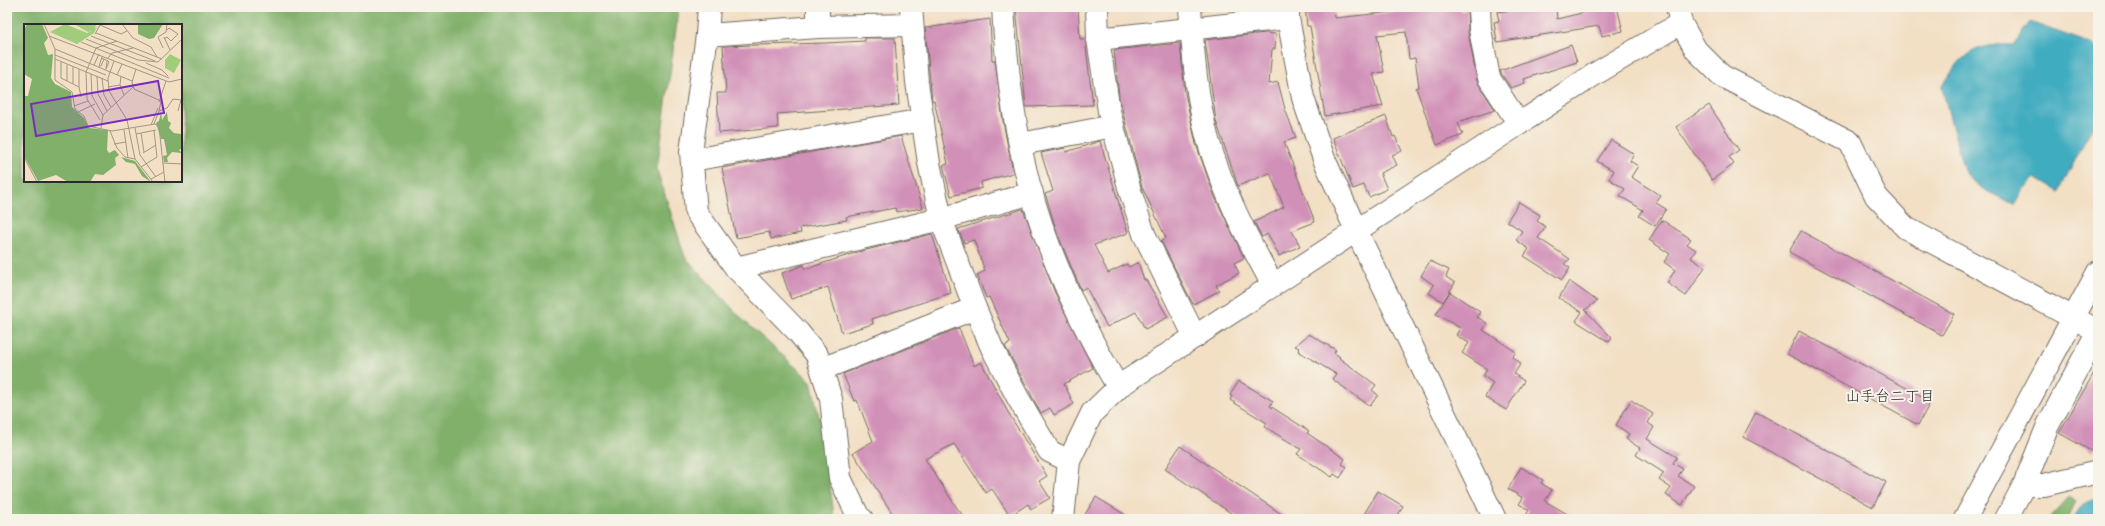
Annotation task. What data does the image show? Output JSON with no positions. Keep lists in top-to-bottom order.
{
  "districts": ["山手台二丁目"]
}
